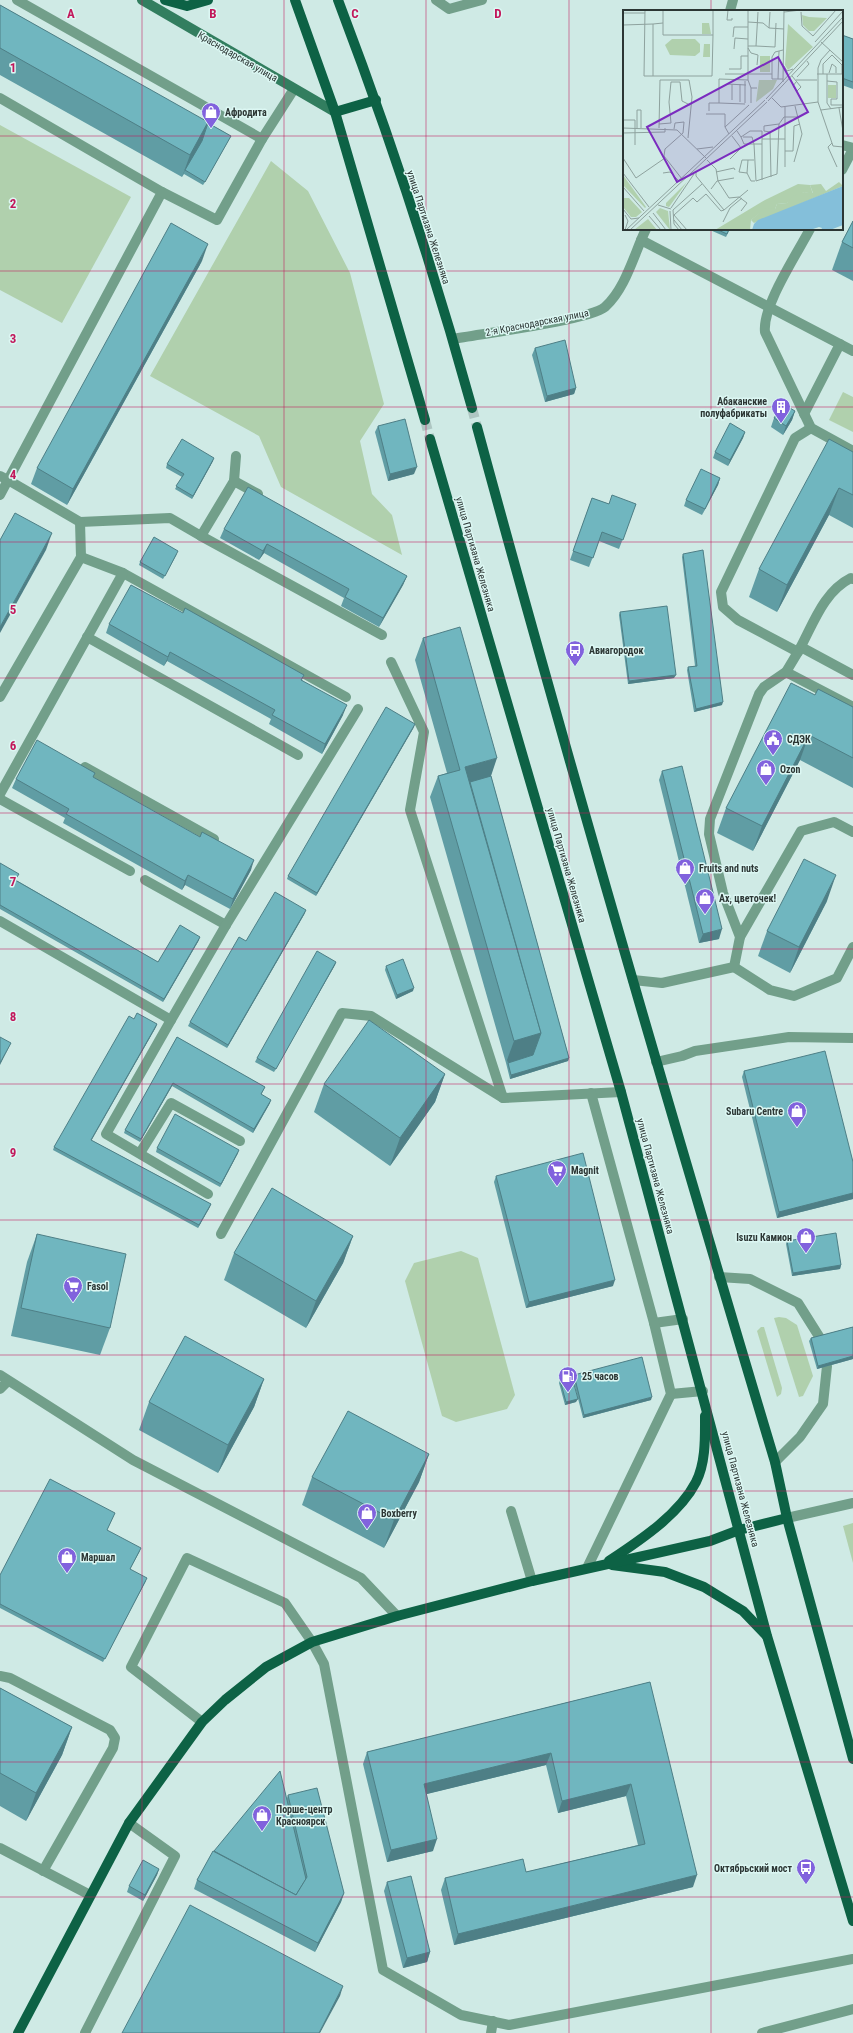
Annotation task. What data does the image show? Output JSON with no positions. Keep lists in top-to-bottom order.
{
  "streets": {
    "main road": ["Краснодарская улица", "улица Партизана Железняка"],
    "street": ["2-я Краснодарская улица"]
  },
  "crossings": [
    ["улица Партизана Железняка", "2-я Краснодарская улица"]
  ],
  "places": {
    "shop": [
      "Афродита",
      "Ozon",
      "Fruits and nuts",
      "Ах, цветочек!",
      "Subaru Centre",
      "Isuzu Камион",
      "Boxberry",
      "Маршал",
      "Порше-центр Красноярск"
    ],
    "building": ["Абаканские полуфабрикаты"],
    "bus stop": ["Авиагородок", "Октябрьский мост"],
    "public building": ["СДЭК"],
    "supermarket": ["Magnit", "Fasol"],
    "fuel station": ["25 часов"]
  },
  "grid": {
    "columns": [
      "A",
      "B",
      "C",
      "D"
    ],
    "rows": [
      "1",
      "2",
      "3",
      "4",
      "5",
      "6",
      "7",
      "8",
      "9"
    ]
  }
}
